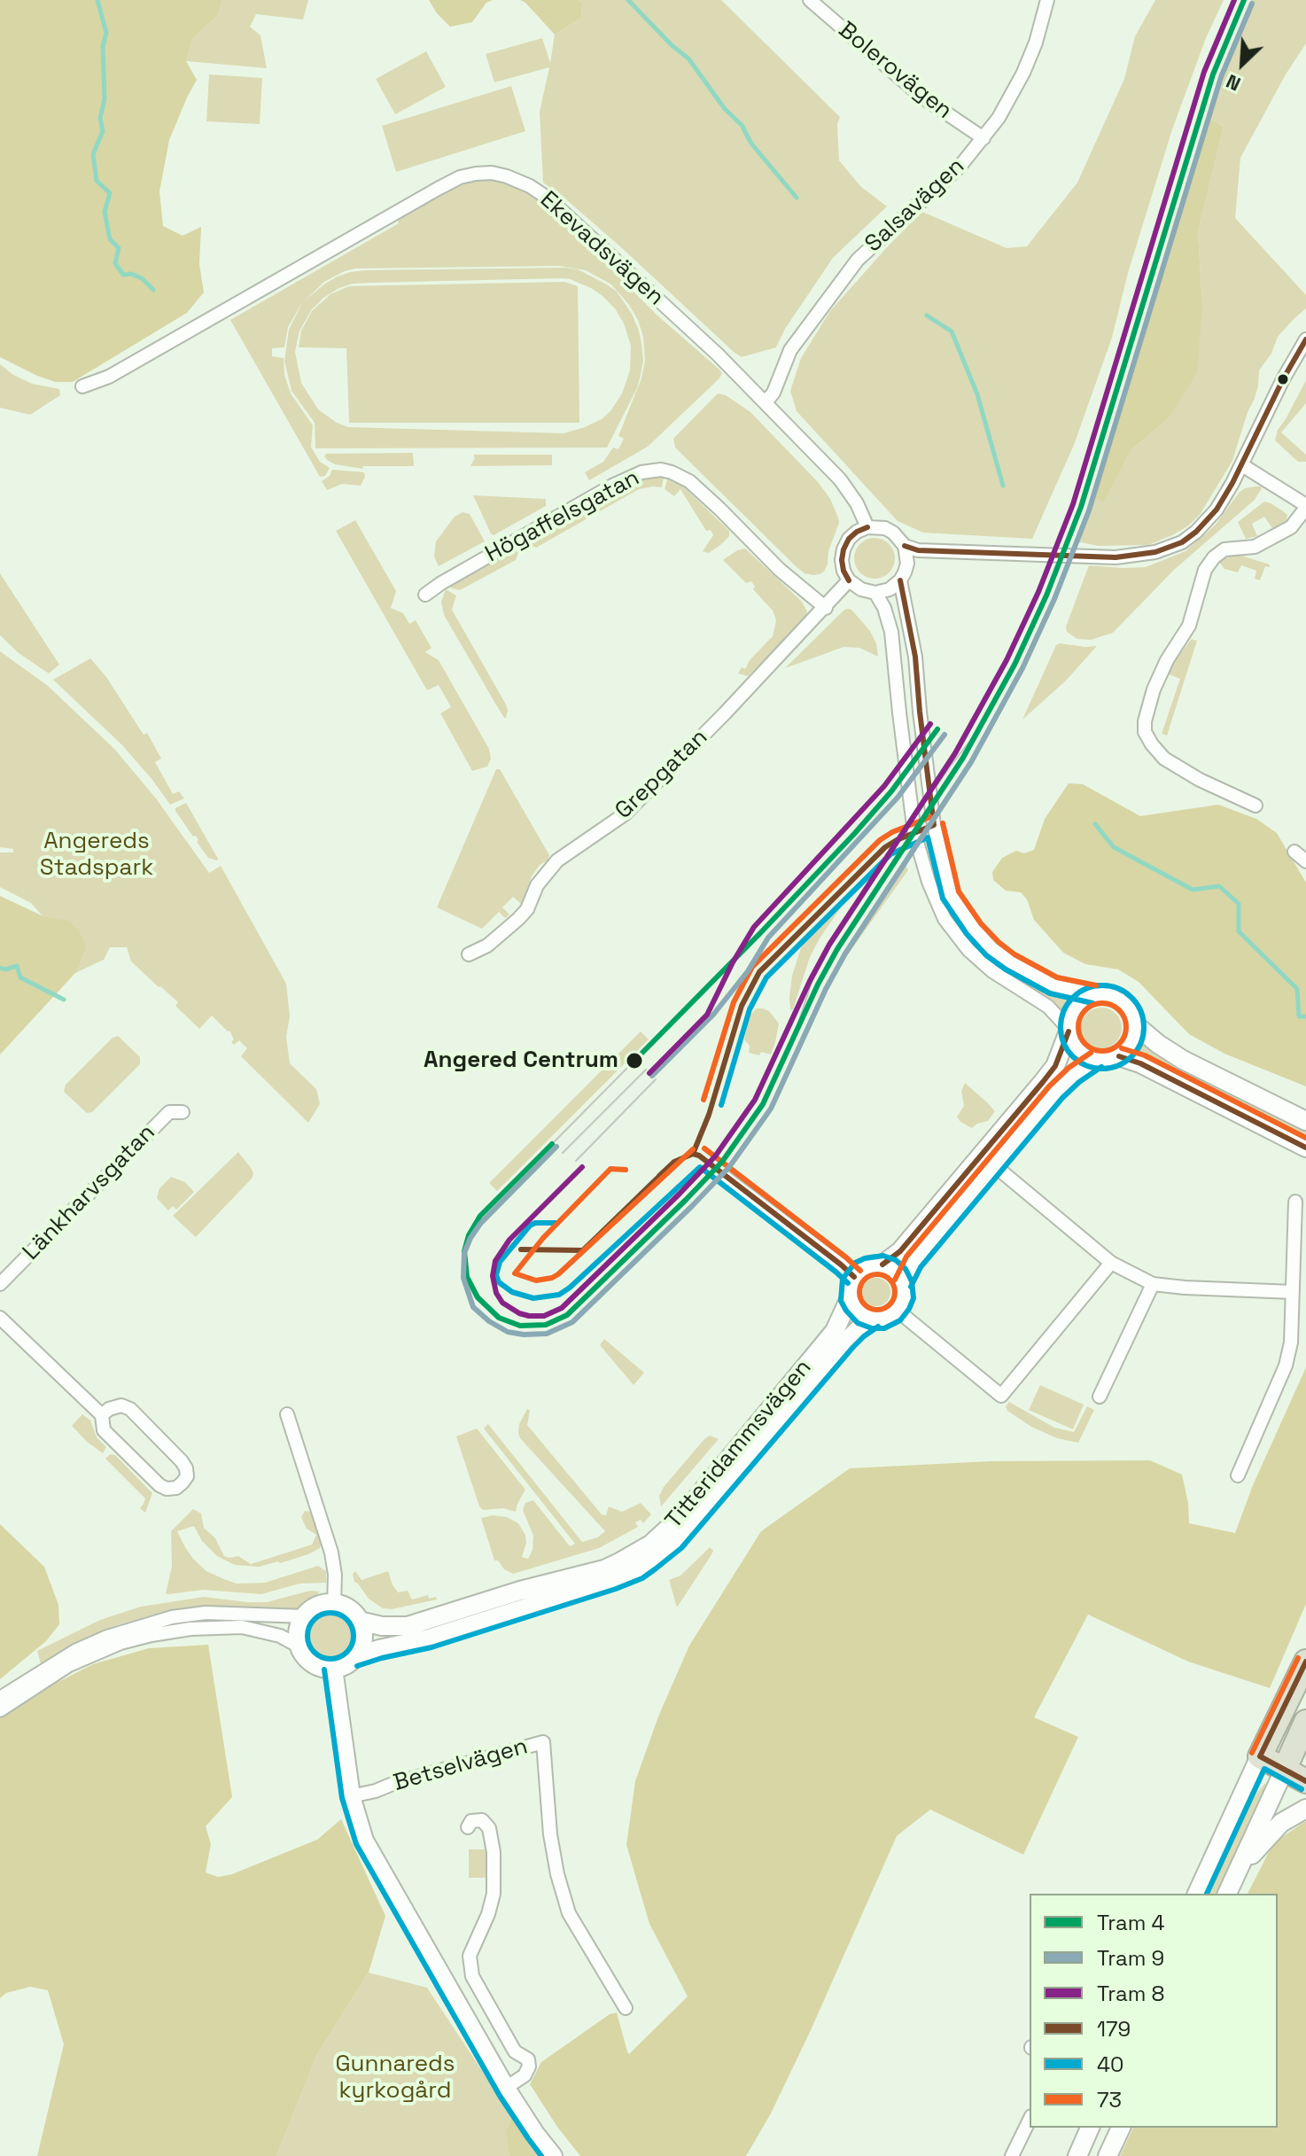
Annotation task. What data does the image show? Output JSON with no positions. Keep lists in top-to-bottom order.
{
  "streets": {
    "street": [
      "Bolerovägen",
      "Salsavägen",
      "Ekevadsvägen",
      "Högaffelsgatan",
      "Grepgatan",
      "Länkharvsgatan",
      "Titteridammsvägen",
      "Betselvägen"
    ]
  },
  "crossings": [
    ["Bolerovägen", "Salsavägen"],
    ["Salsavägen", "Ekevadsvägen"],
    ["Ekevadsvägen", "Grepgatan"],
    ["Högaffelsgatan", "Grepgatan"]
  ],
  "parks": ["Angereds Stadspark", "Gunnareds kyrkogård"],
  "places": ["Angered Centrum"],
  "lines": [
    "tram line 4",
    "tram line 8",
    "tram line 9",
    "transit line 179",
    "transit line 73",
    "transit line 40"
  ],
  "legend": [
    "Tram 4",
    "Tram 9",
    "Tram 8",
    "179",
    "40",
    "73"
  ],
  "north": "bottom left"
}
